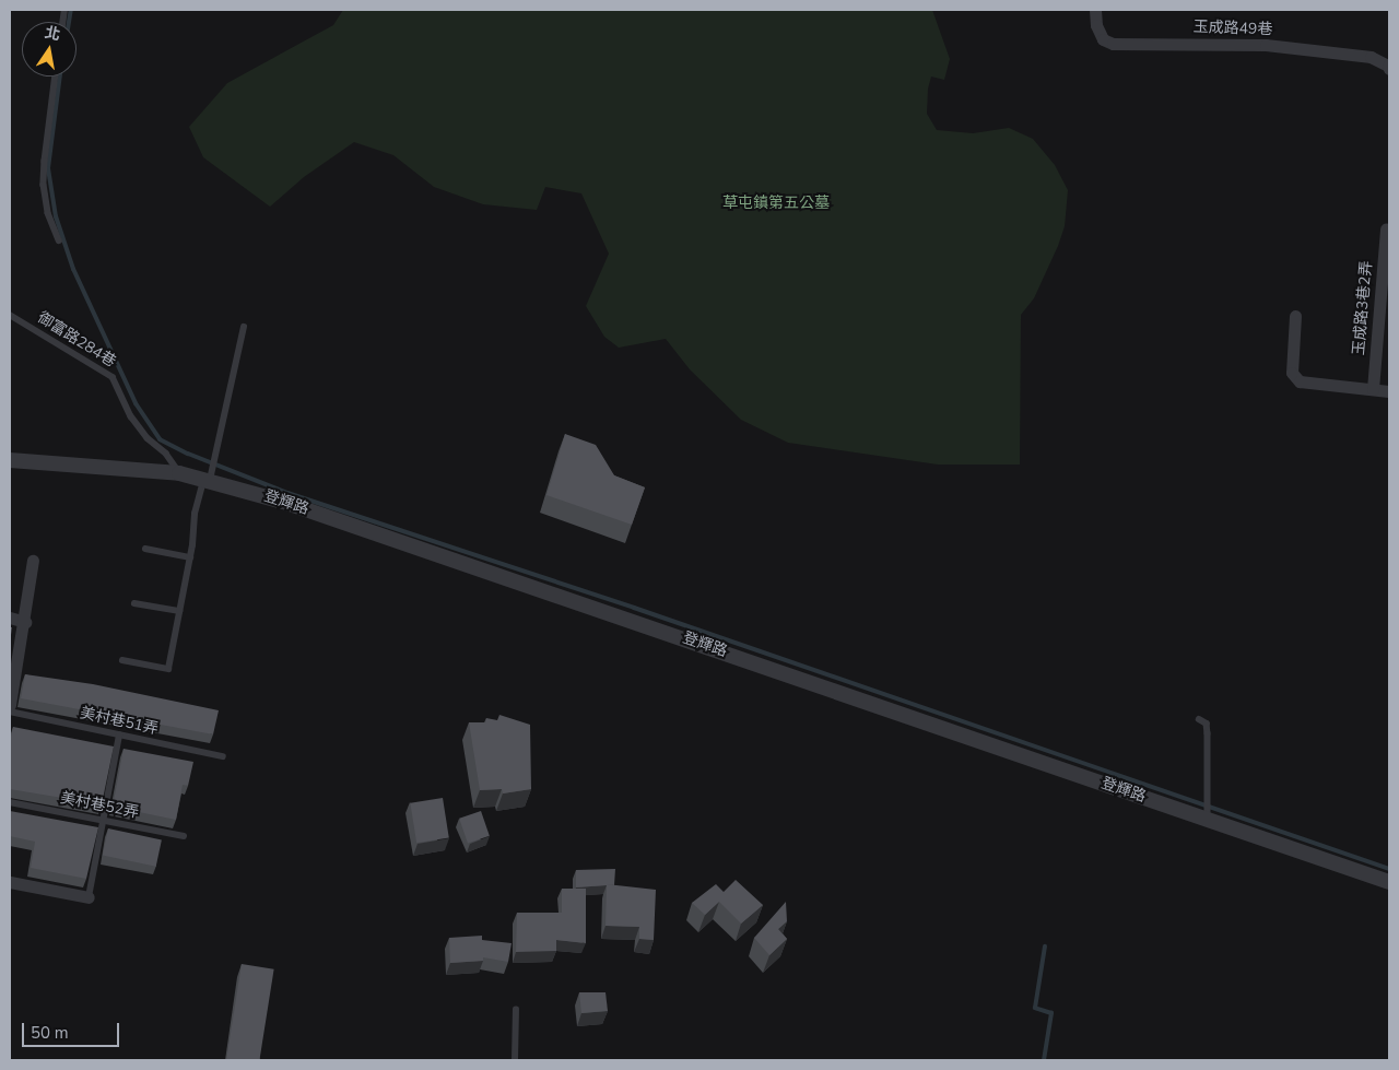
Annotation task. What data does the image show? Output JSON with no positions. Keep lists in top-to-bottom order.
{
  "streets": {
    "street": ["玉成路49巷", "玉成路3巷2弄", "登輝路"],
    "lane": ["御富路284巷", "美村巷51弄", "美村巷52弄"]
  },
  "crossings": [
    ["御富路284巷", "登輝路"]
  ],
  "parks": ["草屯鎮第五公墓"],
  "scale_bar": "50 m",
  "north": "top"
}
